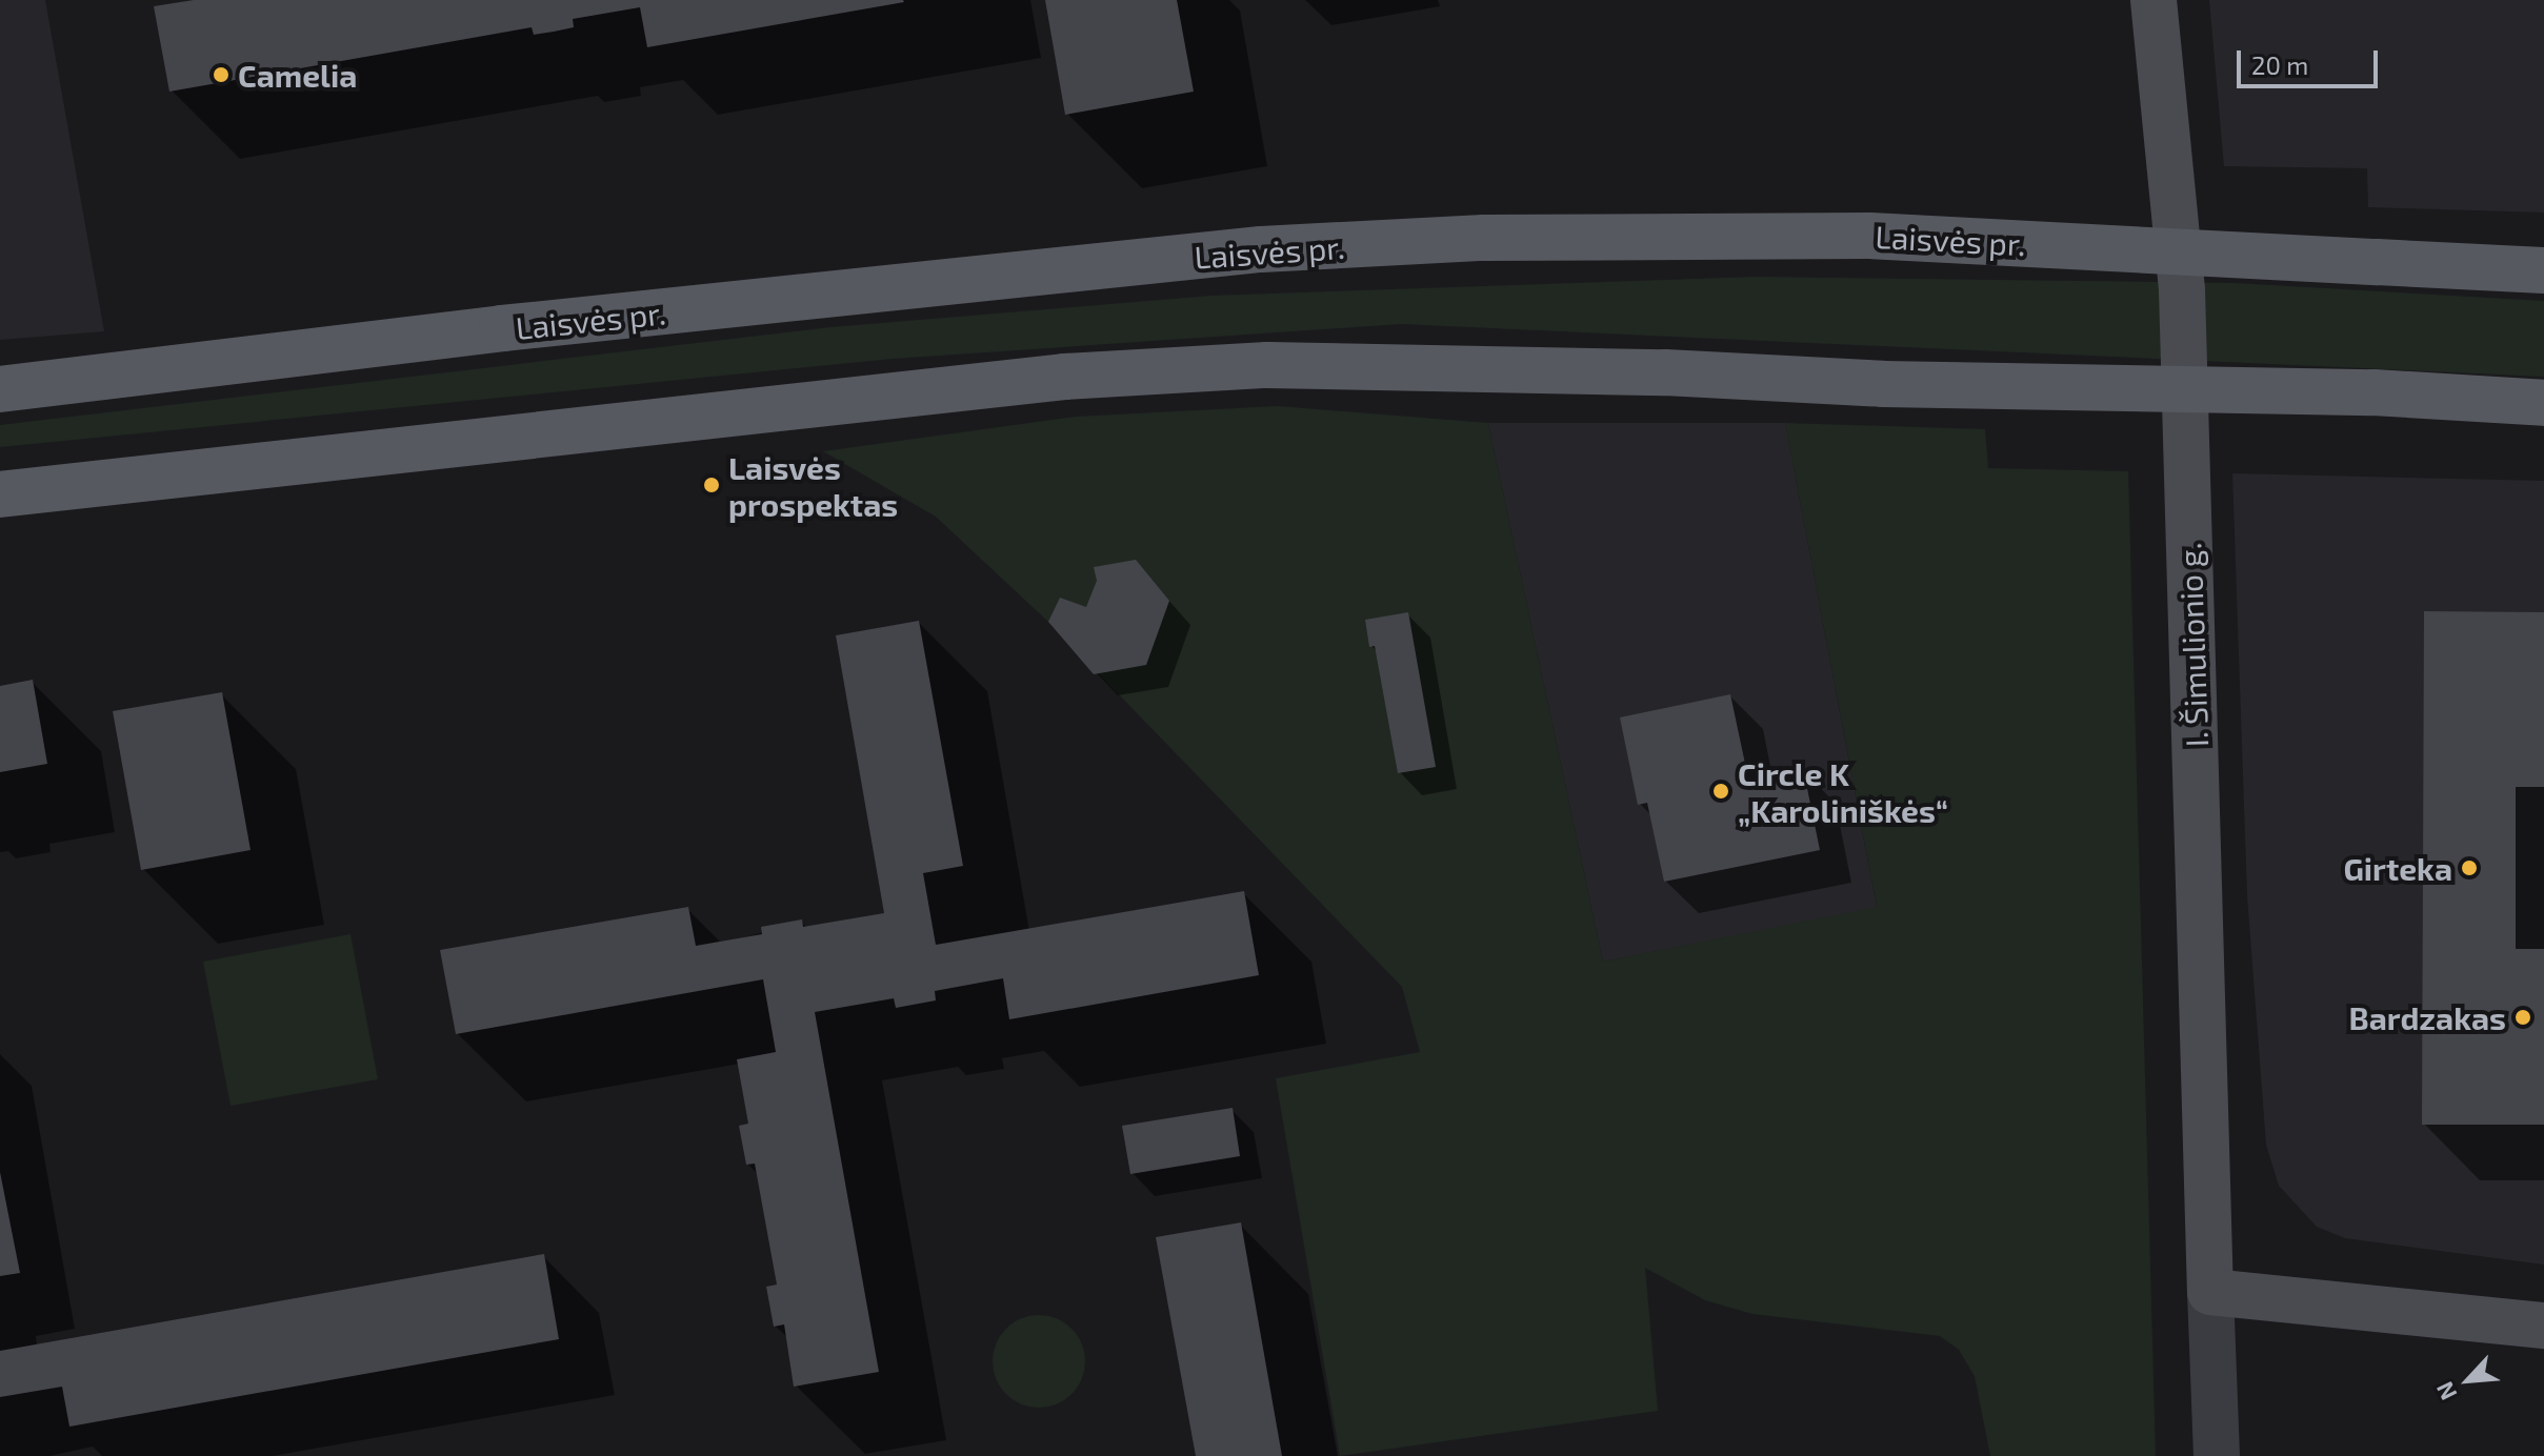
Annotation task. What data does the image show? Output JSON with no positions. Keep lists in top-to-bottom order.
{
  "streets": {
    "main road": ["Laisvės pr."],
    "street": ["I. Šimulionio g."]
  },
  "places": [
    "Camelia",
    "Laisvės prospektas",
    "Circle K „Karoliniškės“",
    "Girteka",
    "Bardzakas"
  ],
  "scale_bar": "20 m",
  "north": "bottom left"
}
